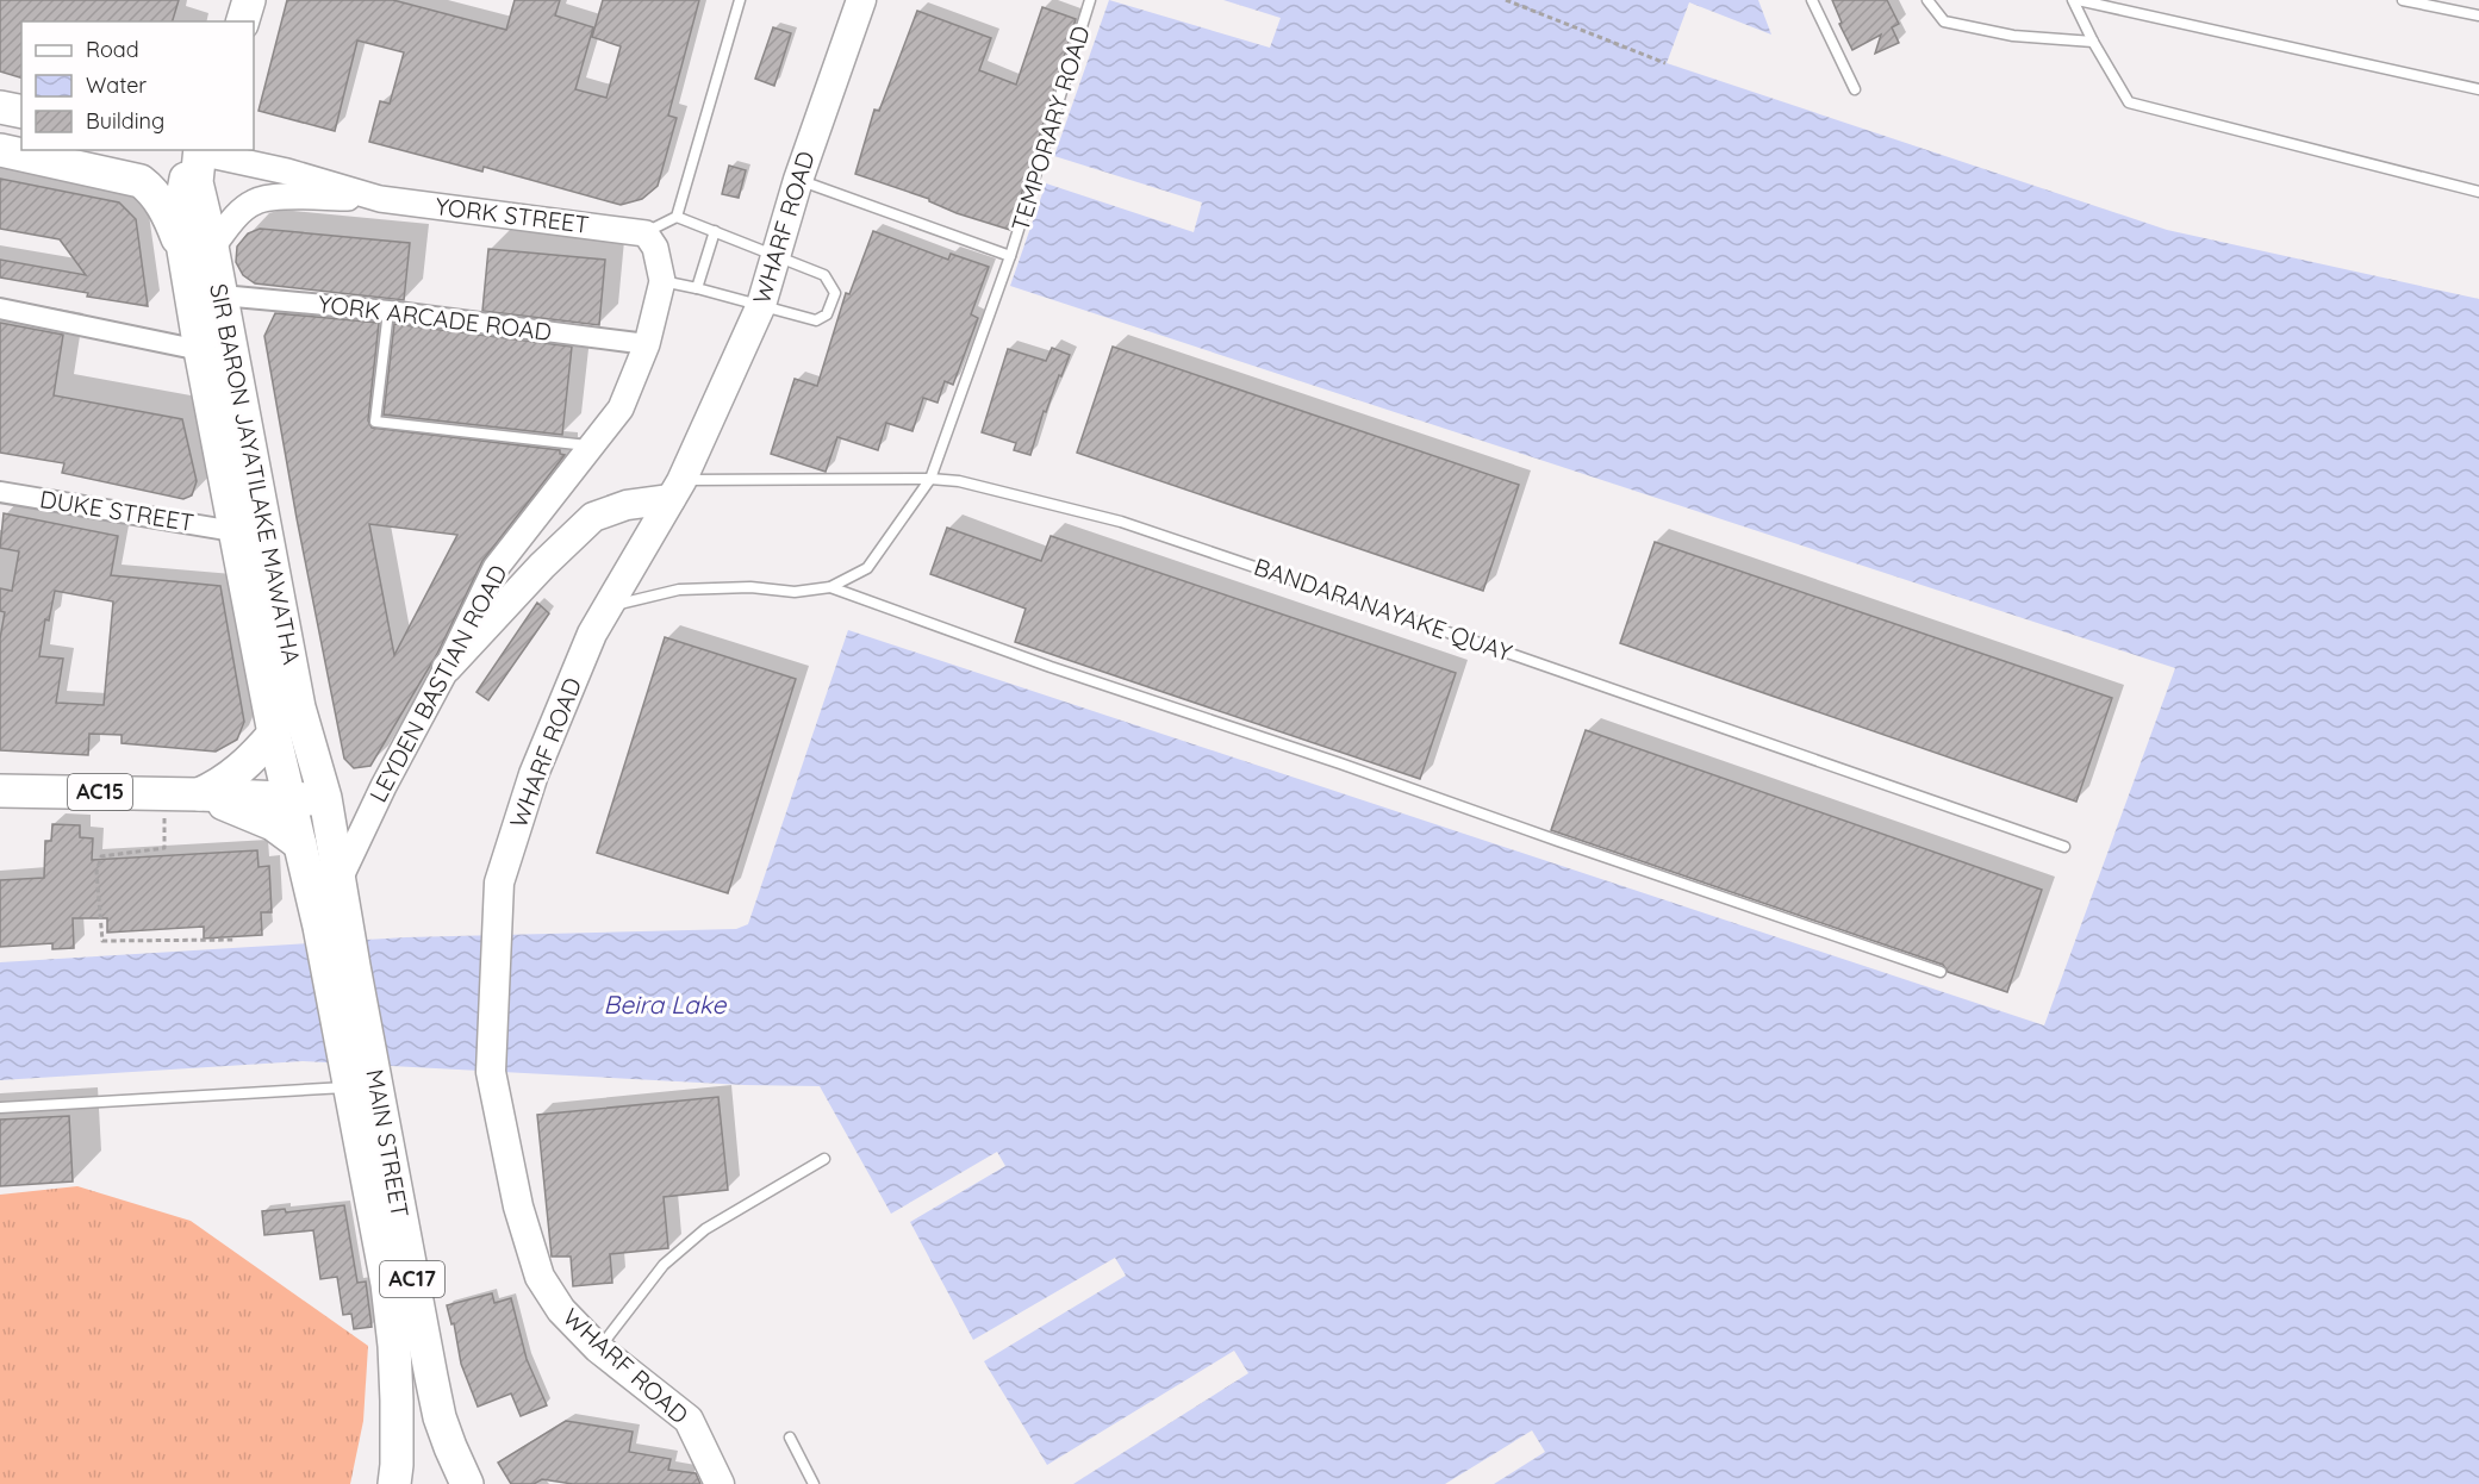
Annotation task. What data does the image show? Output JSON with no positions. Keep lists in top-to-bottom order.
{
  "streets": {
    "main road": [
      "WHARF ROAD",
      "SIR BARON JAYATILAKE MAWATHA",
      "AC15",
      "MAIN STREET",
      "AC17"
    ],
    "street": [
      "YORK STREET",
      "YORK ARCADE ROAD",
      "DUKE STREET",
      "LEYDEN BASTIAN ROAD"
    ],
    "lane": ["TEMPORARY ROAD", "BANDARANAYAKE QUAY"]
  },
  "crossings": [
    ["TEMPORARY ROAD", "BANDARANAYAKE QUAY"],
    ["YORK STREET", "SIR BARON JAYATILAKE MAWATHA"],
    ["YORK STREET", "LEYDEN BASTIAN ROAD"],
    ["WHARF ROAD", "BANDARANAYAKE QUAY"],
    ["YORK ARCADE ROAD", "SIR BARON JAYATILAKE MAWATHA"],
    ["YORK ARCADE ROAD", "LEYDEN BASTIAN ROAD"],
    ["SIR BARON JAYATILAKE MAWATHA", "DUKE STREET"],
    ["SIR BARON JAYATILAKE MAWATHA", "AC15"],
    ["SIR BARON JAYATILAKE MAWATHA", "MAIN STREET"],
    ["LEYDEN BASTIAN ROAD", "MAIN STREET"],
    ["AC15", "MAIN STREET"]
  ],
  "water": ["Beira Lake"],
  "legend": ["Road", "Water", "Building"]
}
